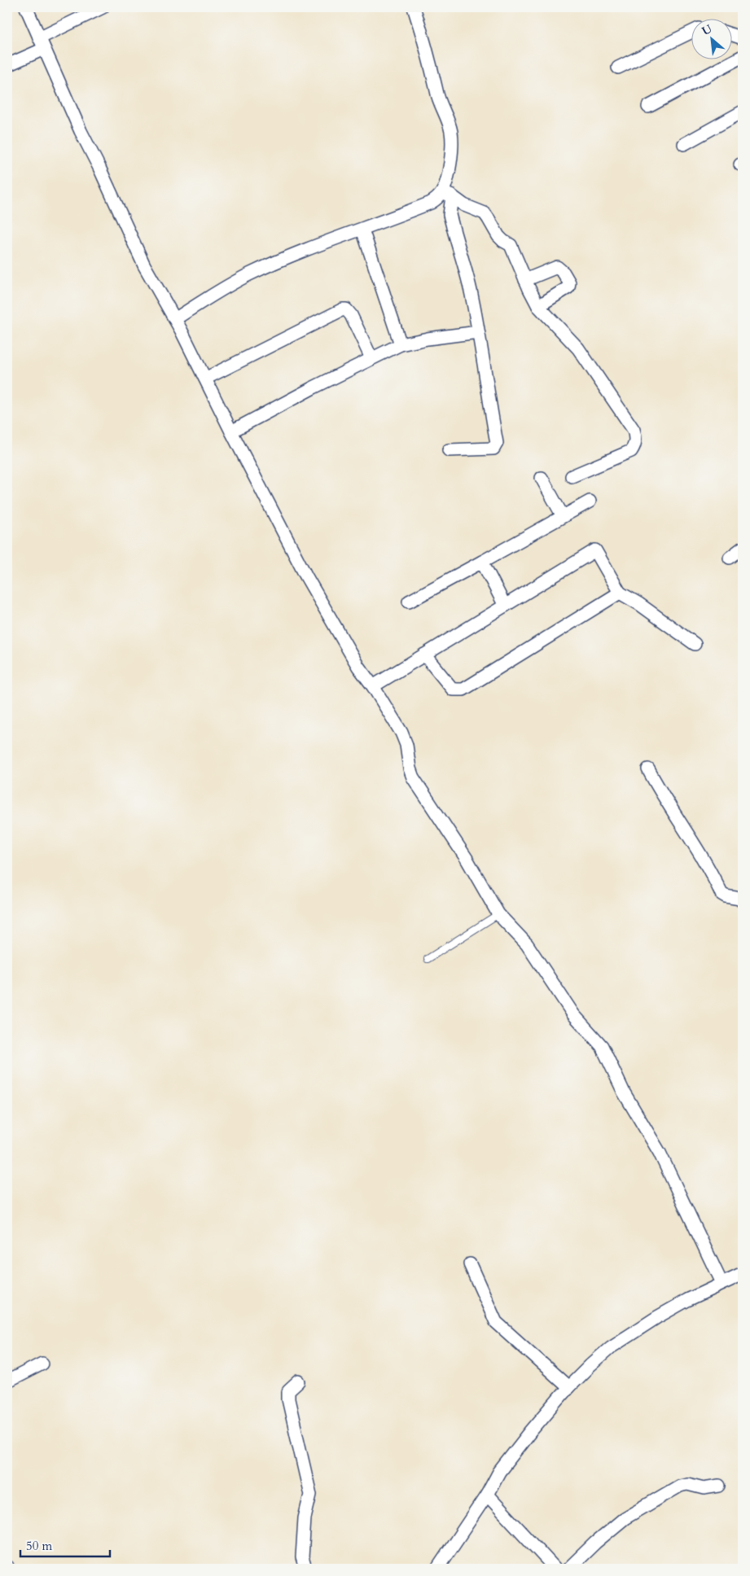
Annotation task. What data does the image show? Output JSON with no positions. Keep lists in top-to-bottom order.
{
  "scale_bar": "50 m",
  "north": "top left"
}
